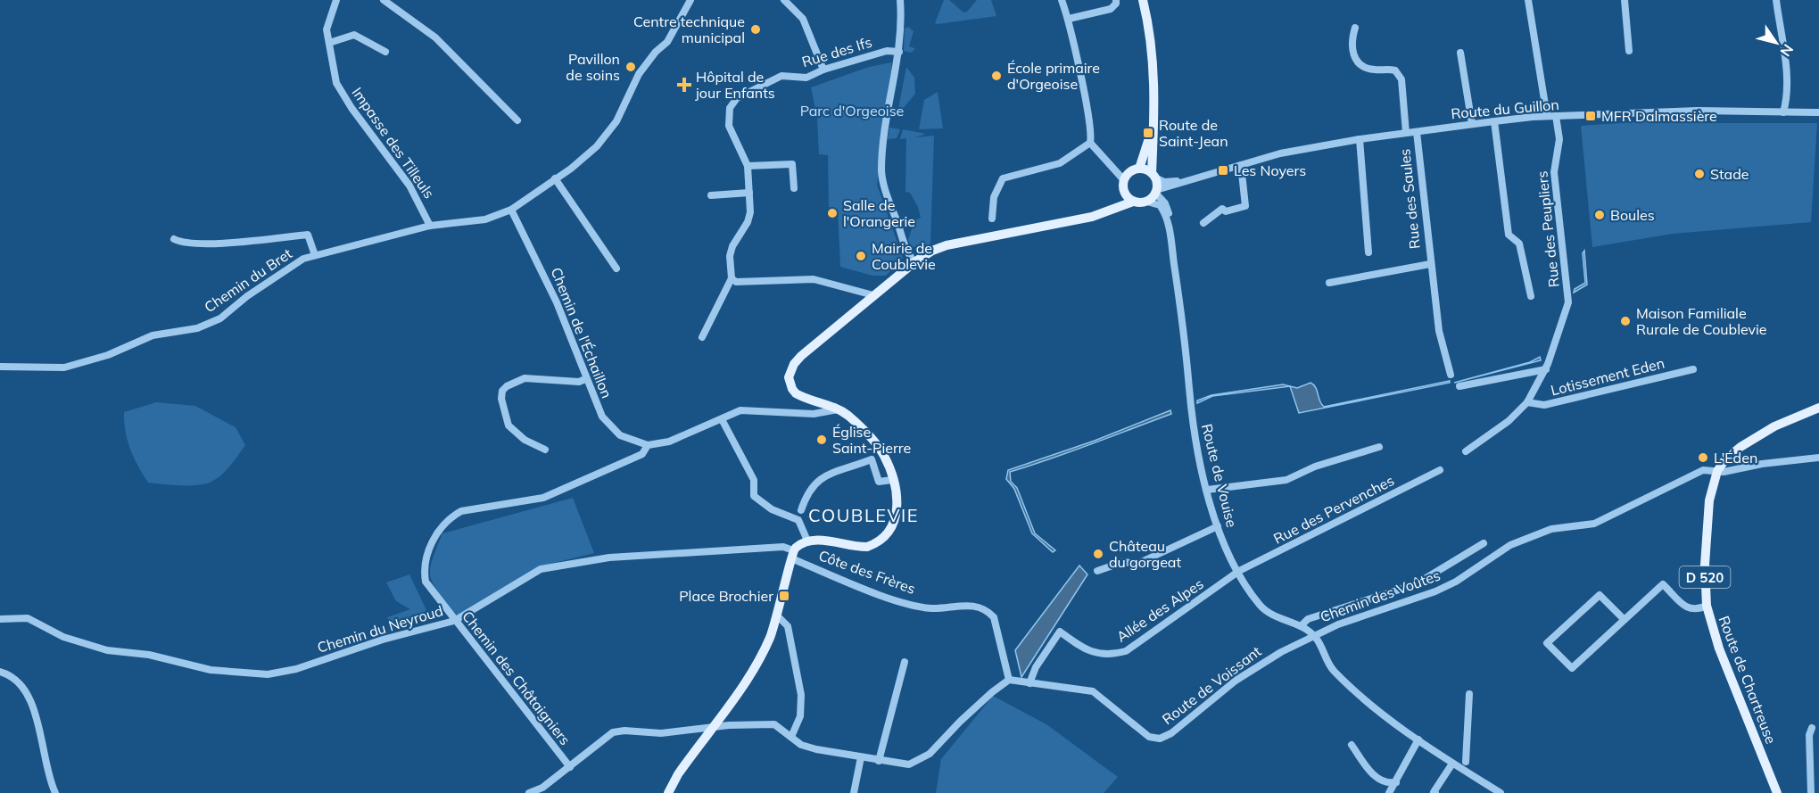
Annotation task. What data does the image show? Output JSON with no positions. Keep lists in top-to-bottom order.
{
  "streets": {
    "main road": ["D 520", "Route de Chartreuse"],
    "street": [
      "Rue des Ifs",
      "Route du Guillon",
      "Impasse des Tilleuls",
      "Rue des Saules",
      "Rue des Peupliers",
      "Chemin du Bret",
      "Chemin de l'Échaillon",
      "Lotissement Eden",
      "Route de Vouise",
      "Rue des Pervenches",
      "Côte des Frères",
      "Chemin des Voûtes",
      "Allée des Alpes",
      "Chemin du Neyroud",
      "Chemin des Châtaigniers",
      "Route de Voissant"
    ]
  },
  "crossings": [
    ["Route du Guillon", "Rue des Saules"],
    ["Route du Guillon", "Rue des Peupliers"],
    ["Route du Guillon", "Route de Vouise"],
    ["Impasse des Tilleuls", "Chemin du Bret"],
    ["Rue des Peupliers", "Lotissement Eden"],
    ["Chemin du Bret", "Chemin de l'Échaillon"],
    ["Chemin de l'Échaillon", "Chemin des Châtaigniers"],
    ["Route de Vouise", "Rue des Pervenches"],
    ["Route de Vouise", "Chemin des Voûtes"],
    ["Route de Vouise", "Allée des Alpes"],
    ["Route de Vouise", "Route de Voissant"],
    ["Rue des Pervenches", "Allée des Alpes"],
    ["Côte des Frères", "Chemin du Neyroud"],
    ["Côte des Frères", "Route de Voissant"],
    ["Chemin des Voûtes", "Route de Chartreuse"],
    ["Chemin des Voûtes", "Route de Voissant"],
    ["Allée des Alpes", "Route de Voissant"],
    ["Chemin du Neyroud", "Chemin des Châtaigniers"]
  ],
  "districts": ["COUBLEVIE"],
  "parks": ["Parc d'Orgeoise"],
  "places": {
    "other": [
      "Centre technique municipal",
      "Pavillon de soins",
      "École primaire d'Orgeoise",
      "Stade",
      "Salle de l'Orangerie",
      "Boules",
      "Mairie de Coublevie",
      "Maison Familiale Rurale de Coublevie",
      "Église Saint-Pierre",
      "L'Éden",
      "Château du gorgeat"
    ],
    "health": ["Hôpital de jour Enfants"],
    "transit": [
      "MFR Dalmassière",
      "Route de Saint-Jean",
      "Les Noyers",
      "Place Brochier"
    ]
  },
  "north": "bottom right"
}
